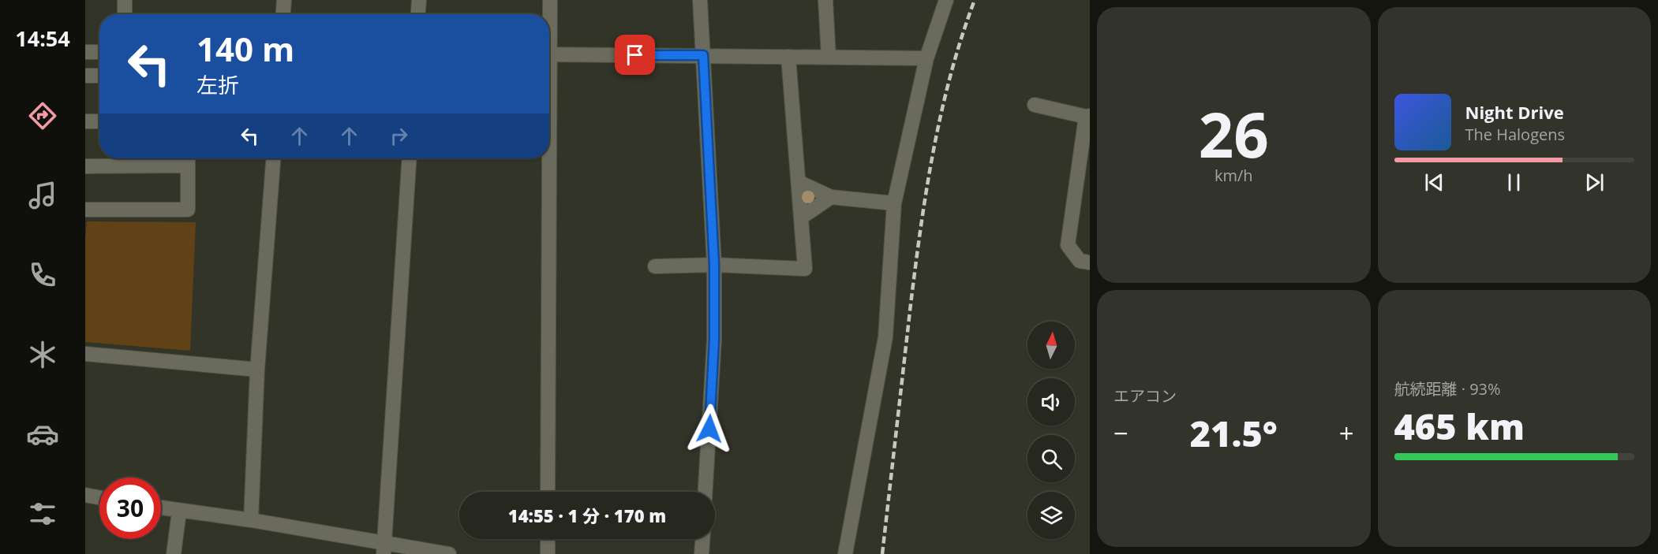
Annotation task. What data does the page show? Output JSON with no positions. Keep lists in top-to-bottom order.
{
  "north": "top",
  "page": {
    "tabs": "14:54",
    "tile": [
      ["26", "km/h"],
      "エアコン",
      ["航続距離 · 93%", "465 km"]
    ],
    "turn": ["140 m", "左折"],
    "song": ["Night Drive", "The Halogens"],
    "heat": ["−", "21.5°", "+"],
    "limit": "30",
    "trip": "14:55 · 1 分 · 170 m"
  }
}
